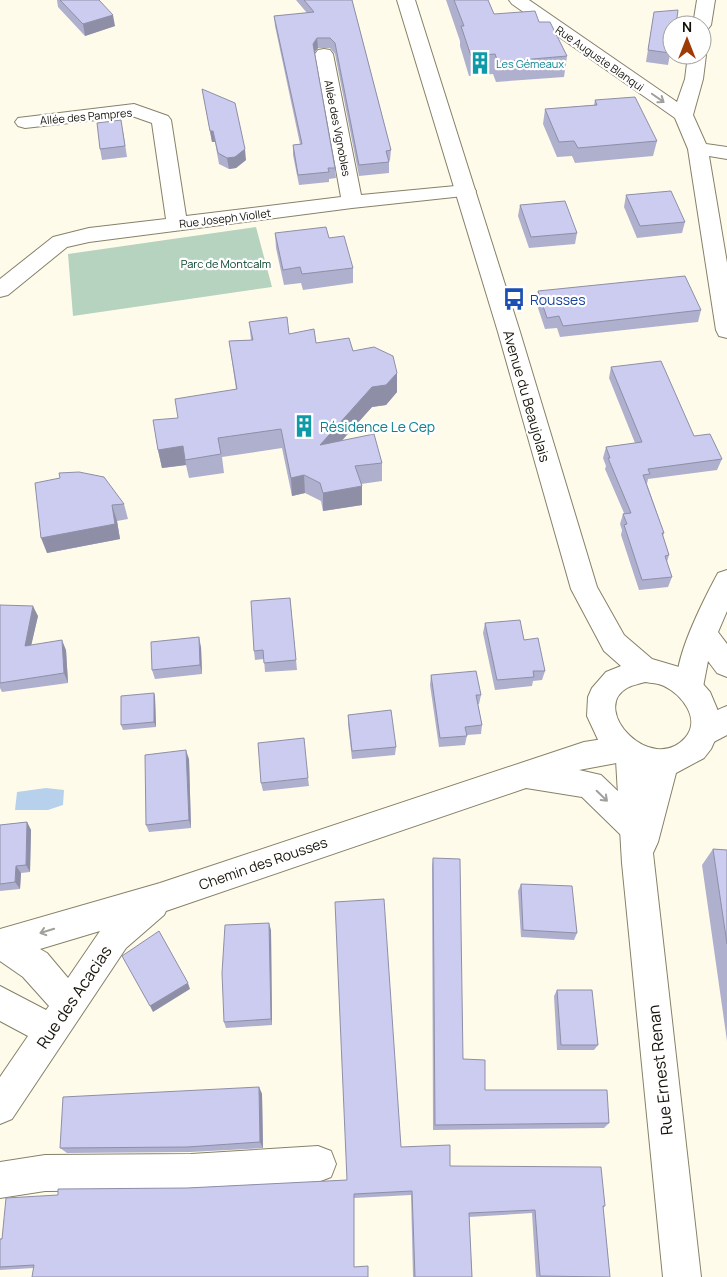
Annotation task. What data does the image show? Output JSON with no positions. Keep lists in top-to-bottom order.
{
  "streets": {
    "street": [
      "Rue Auguste Blanqui",
      "Allée des Pampres",
      "Allée des Vignobles",
      "Rue Joseph Viollet",
      "Avenue du Beaujolais",
      "Chemin des Rousses",
      "Rue des Acacias",
      "Rue Ernest Renan"
    ]
  },
  "crossings": [
    ["Allée des Pampres", "Rue Joseph Viollet"],
    ["Allée des Vignobles", "Rue Joseph Viollet"],
    ["Rue Joseph Viollet", "Avenue du Beaujolais"],
    ["Avenue du Beaujolais", "Chemin des Rousses"],
    ["Avenue du Beaujolais", "Rue Ernest Renan"],
    ["Chemin des Rousses", "Rue des Acacias"],
    ["Chemin des Rousses", "Rue Ernest Renan"]
  ],
  "one_way": ["Rue Auguste Blanqui"],
  "parks": ["Parc de Montcalm"],
  "places": {
    "building": ["Les Gémeaux", "Résidence Le Cep"],
    "bus stop": ["Rousses"]
  },
  "north": "top"
}
